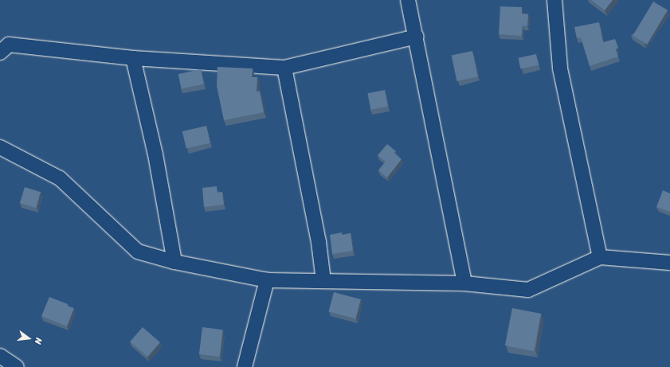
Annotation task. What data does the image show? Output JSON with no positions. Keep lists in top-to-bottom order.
{
  "north": "right"
}
